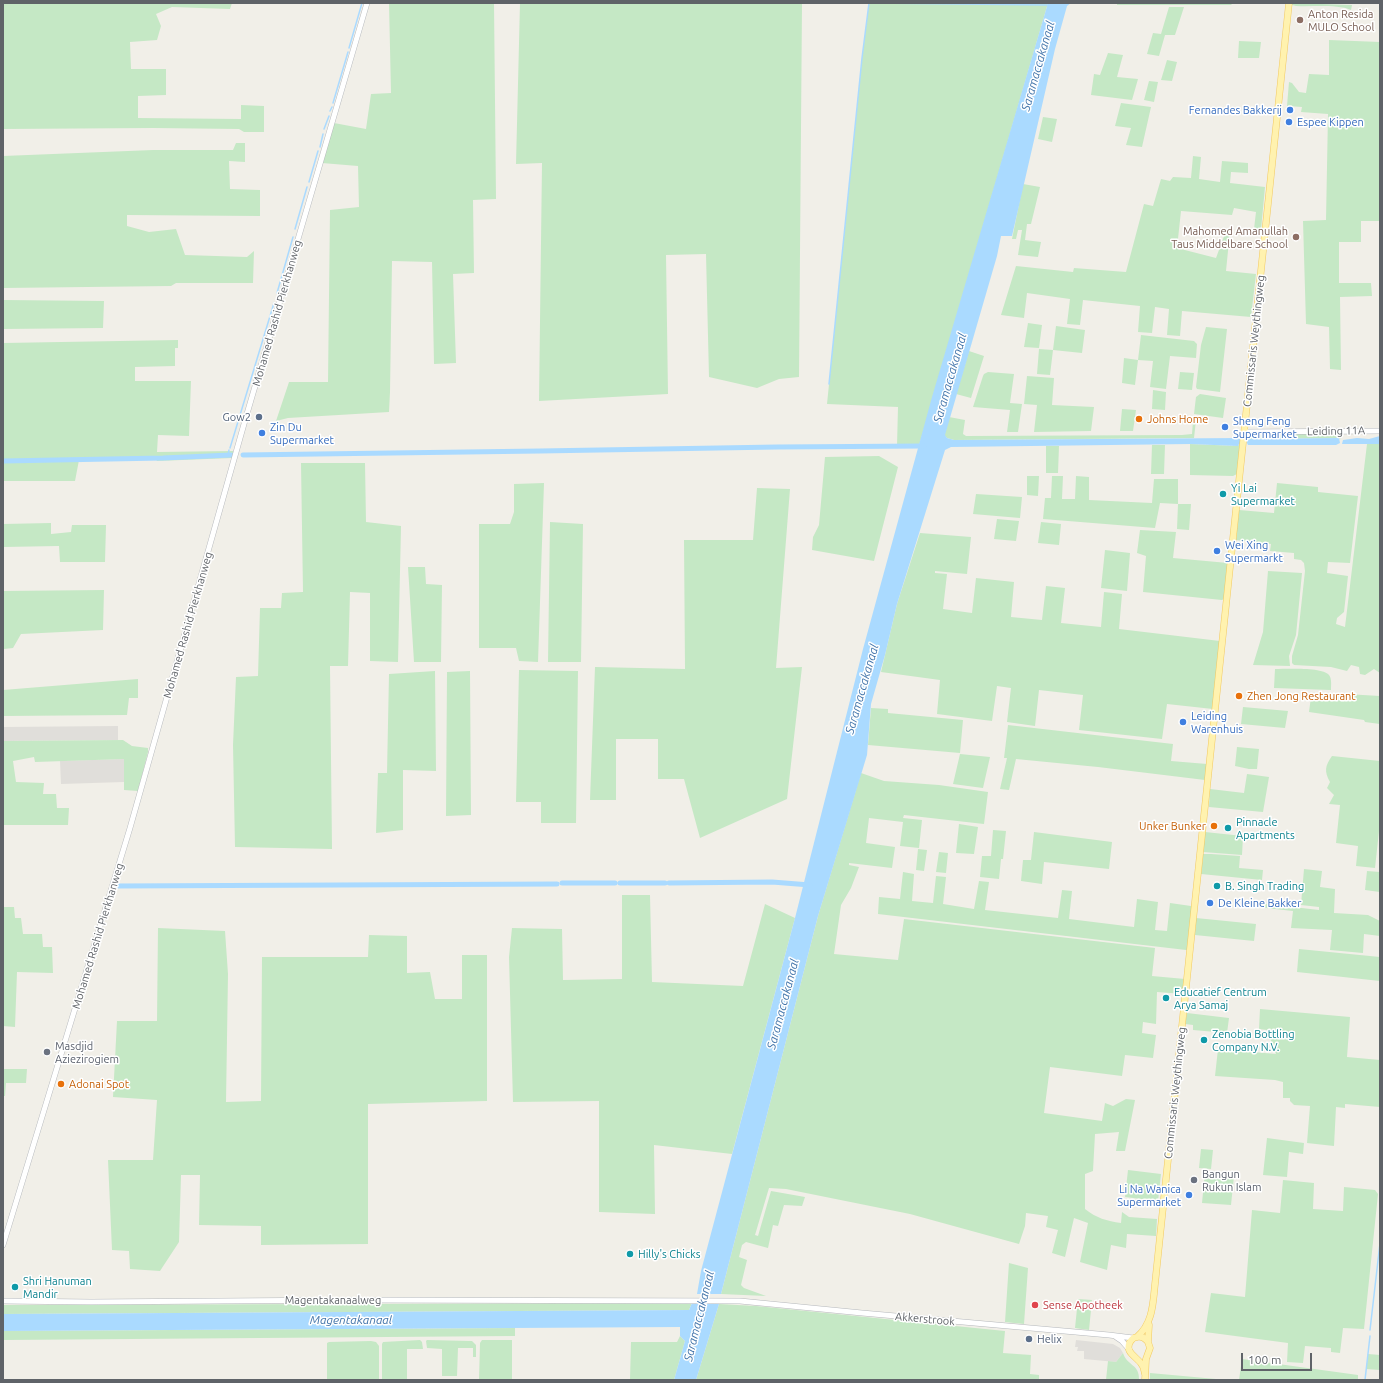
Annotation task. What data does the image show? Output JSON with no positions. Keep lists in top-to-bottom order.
{
  "streets": {
    "main road": ["Commissaris Weythingweg"],
    "street": [
      "Mohamed Rashid Pierkhanweg",
      "Leiding 11A",
      "Magentakanaalweg",
      "Akkerstrook"
    ]
  },
  "crossings": [
    ["Commissaris Weythingweg", "Leiding 11A"],
    ["Commissaris Weythingweg", "Akkerstrook"],
    ["Magentakanaalweg", "Akkerstrook"]
  ],
  "water": ["Saramaccakanaal", "Magentakanaal"],
  "places": [
    "Anton Resida MULO School",
    "Fernandes Bakkerij",
    "Espee Kippen",
    "Mahomed Amanullah Taus Middelbare School",
    "Gow2",
    "Johns Home",
    "Sheng Feng Supermarket",
    "Zin Du Supermarket",
    "Yi Lai Supermarket",
    "Wei Xing Supermarkt",
    "Zhen Jong Restaurant",
    "Leiding Warenhuis",
    "Unker Bunker",
    "Pinnacle Apartments",
    "B. Singh Trading",
    "De Kleine Bakker",
    "Educatief Centrum Arya Samaj",
    "Zenobia Bottling Company N.V.",
    "Masdjid Aziezirogiem",
    "Adonai Spot",
    "Bangun Rukun Islam",
    "Li Na Wanica Supermarket",
    "Hilly's Chicks",
    "Shri Hanuman Mandir",
    "Sense Apotheek",
    "Helix"
  ],
  "scale_bar": "100 m"
}
